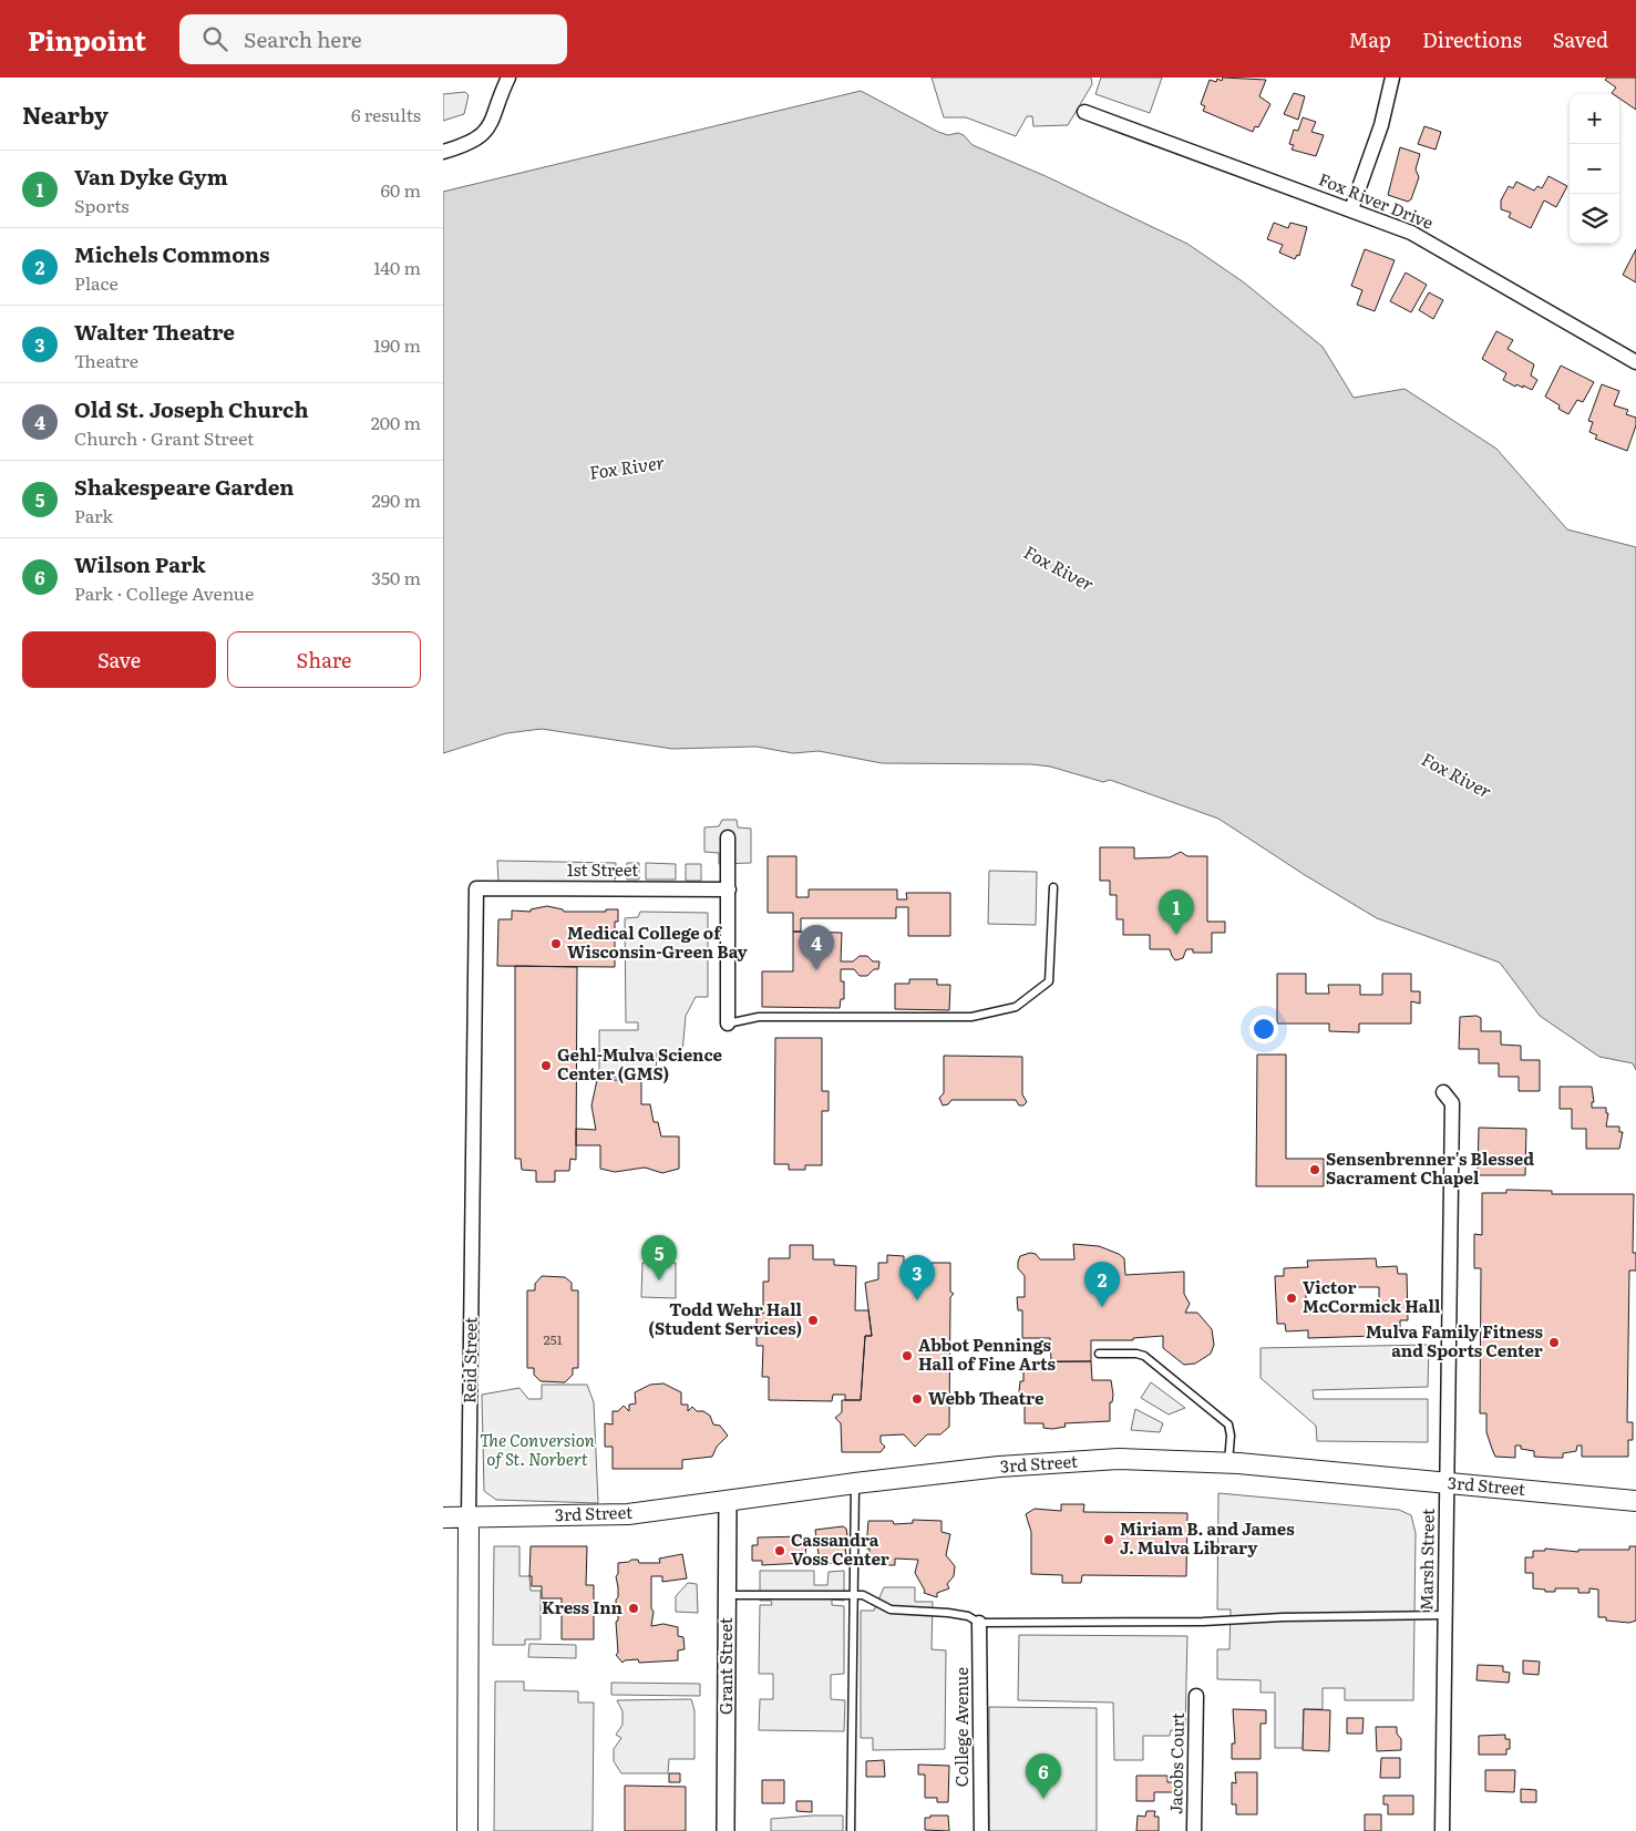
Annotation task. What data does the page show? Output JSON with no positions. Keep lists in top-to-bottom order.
{
  "streets": {
    "main road": ["Reid Street", "3rd Street"],
    "street": [
      "Fox River Drive",
      "1st Street",
      "Marsh Street",
      "Grant Street",
      "College Avenue",
      "Jacobs Court"
    ]
  },
  "crossings": [
    ["1st Street", "Reid Street"],
    ["Reid Street", "3rd Street"],
    ["3rd Street", "Marsh Street"],
    ["3rd Street", "Grant Street"]
  ],
  "water": ["Fox River"],
  "parks": ["The Conversion of St. Norbert"],
  "places": [
    "Medical College of Wisconsin-Green Bay",
    "Gehl-Mulva Science Center (GMS)",
    "Sensenbrenner's Blessed Sacrament Chapel",
    "Victor McCormick Hall",
    "Todd Wehr Hall (Student Services)",
    "Mulva Family Fitness and Sports Center",
    "Abbot Pennings Hall of Fine Arts",
    "Webb Theatre",
    "Miriam B. and James J. Mulva Library",
    "Cassandra Voss Center",
    "Kress Inn"
  ],
  "house_numbers": ["251"],
  "page": {
    "header": "Pinpoint",
    "search": "Search here",
    "nav": ["Map", "Directions", "Saved"],
    "heading": ["Nearby", "6 results"],
    "map_buttons": ["+", "−"],
    "list": [
      {
        "mark": "1",
        "name": "Van Dyke Gym",
        "note": "Sports",
        "value": "60 m"
      },
      {
        "mark": "2",
        "name": "Michels Commons",
        "note": "Place",
        "value": "140 m"
      },
      {
        "mark": "3",
        "name": "Walter Theatre",
        "note": "Theatre",
        "value": "190 m"
      },
      {
        "mark": "4",
        "name": "Old St. Joseph Church",
        "note": "Church · Grant Street",
        "value": "200 m"
      },
      {
        "mark": "5",
        "name": "Shakespeare Garden",
        "note": "Park",
        "value": "290 m"
      },
      {
        "mark": "6",
        "name": "Wilson Park",
        "note": "Park · College Avenue",
        "value": "350 m"
      }
    ],
    "buttons": ["Save", "Share"],
    "pins": [
      "1",
      "4",
      "5",
      "3",
      "2",
      "6"
    ]
  }
}
